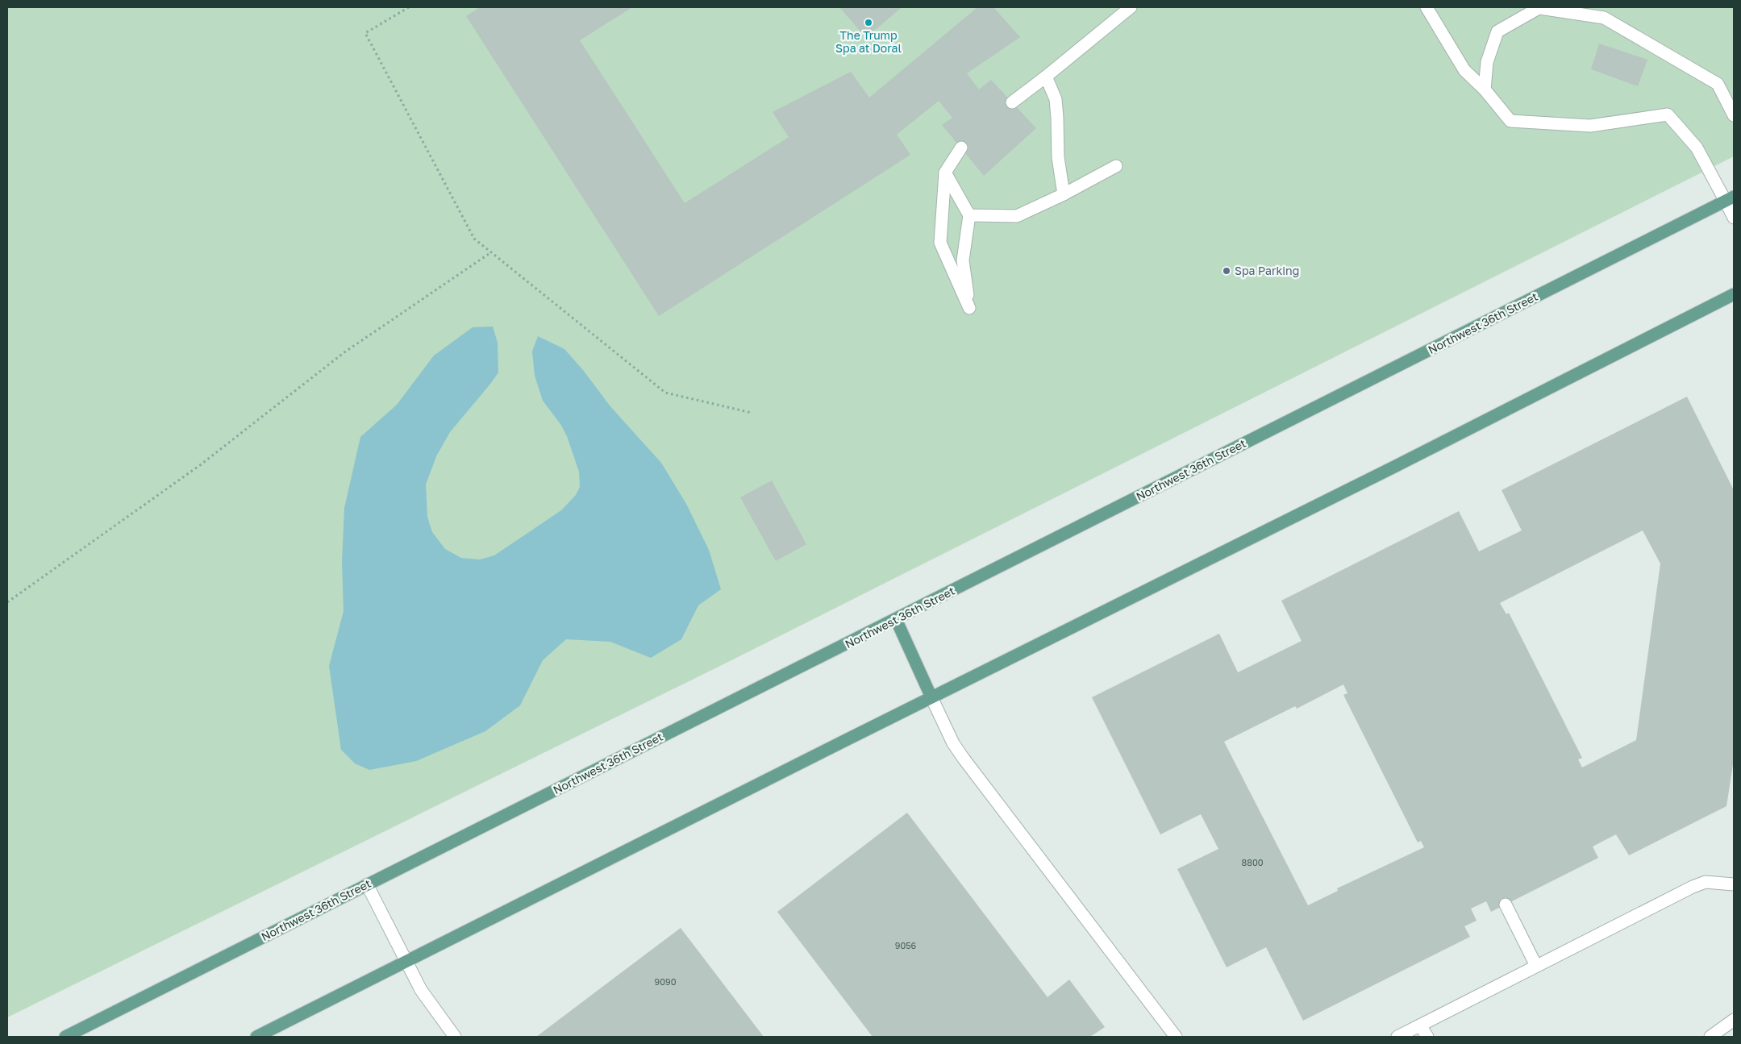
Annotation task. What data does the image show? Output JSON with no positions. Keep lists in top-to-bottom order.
{
  "streets": {
    "main road": ["Northwest 36th Street"]
  },
  "places": ["The Trump Spa at Doral", "Spa Parking"],
  "house_numbers": ["8800", "9056", "9090"]
}
